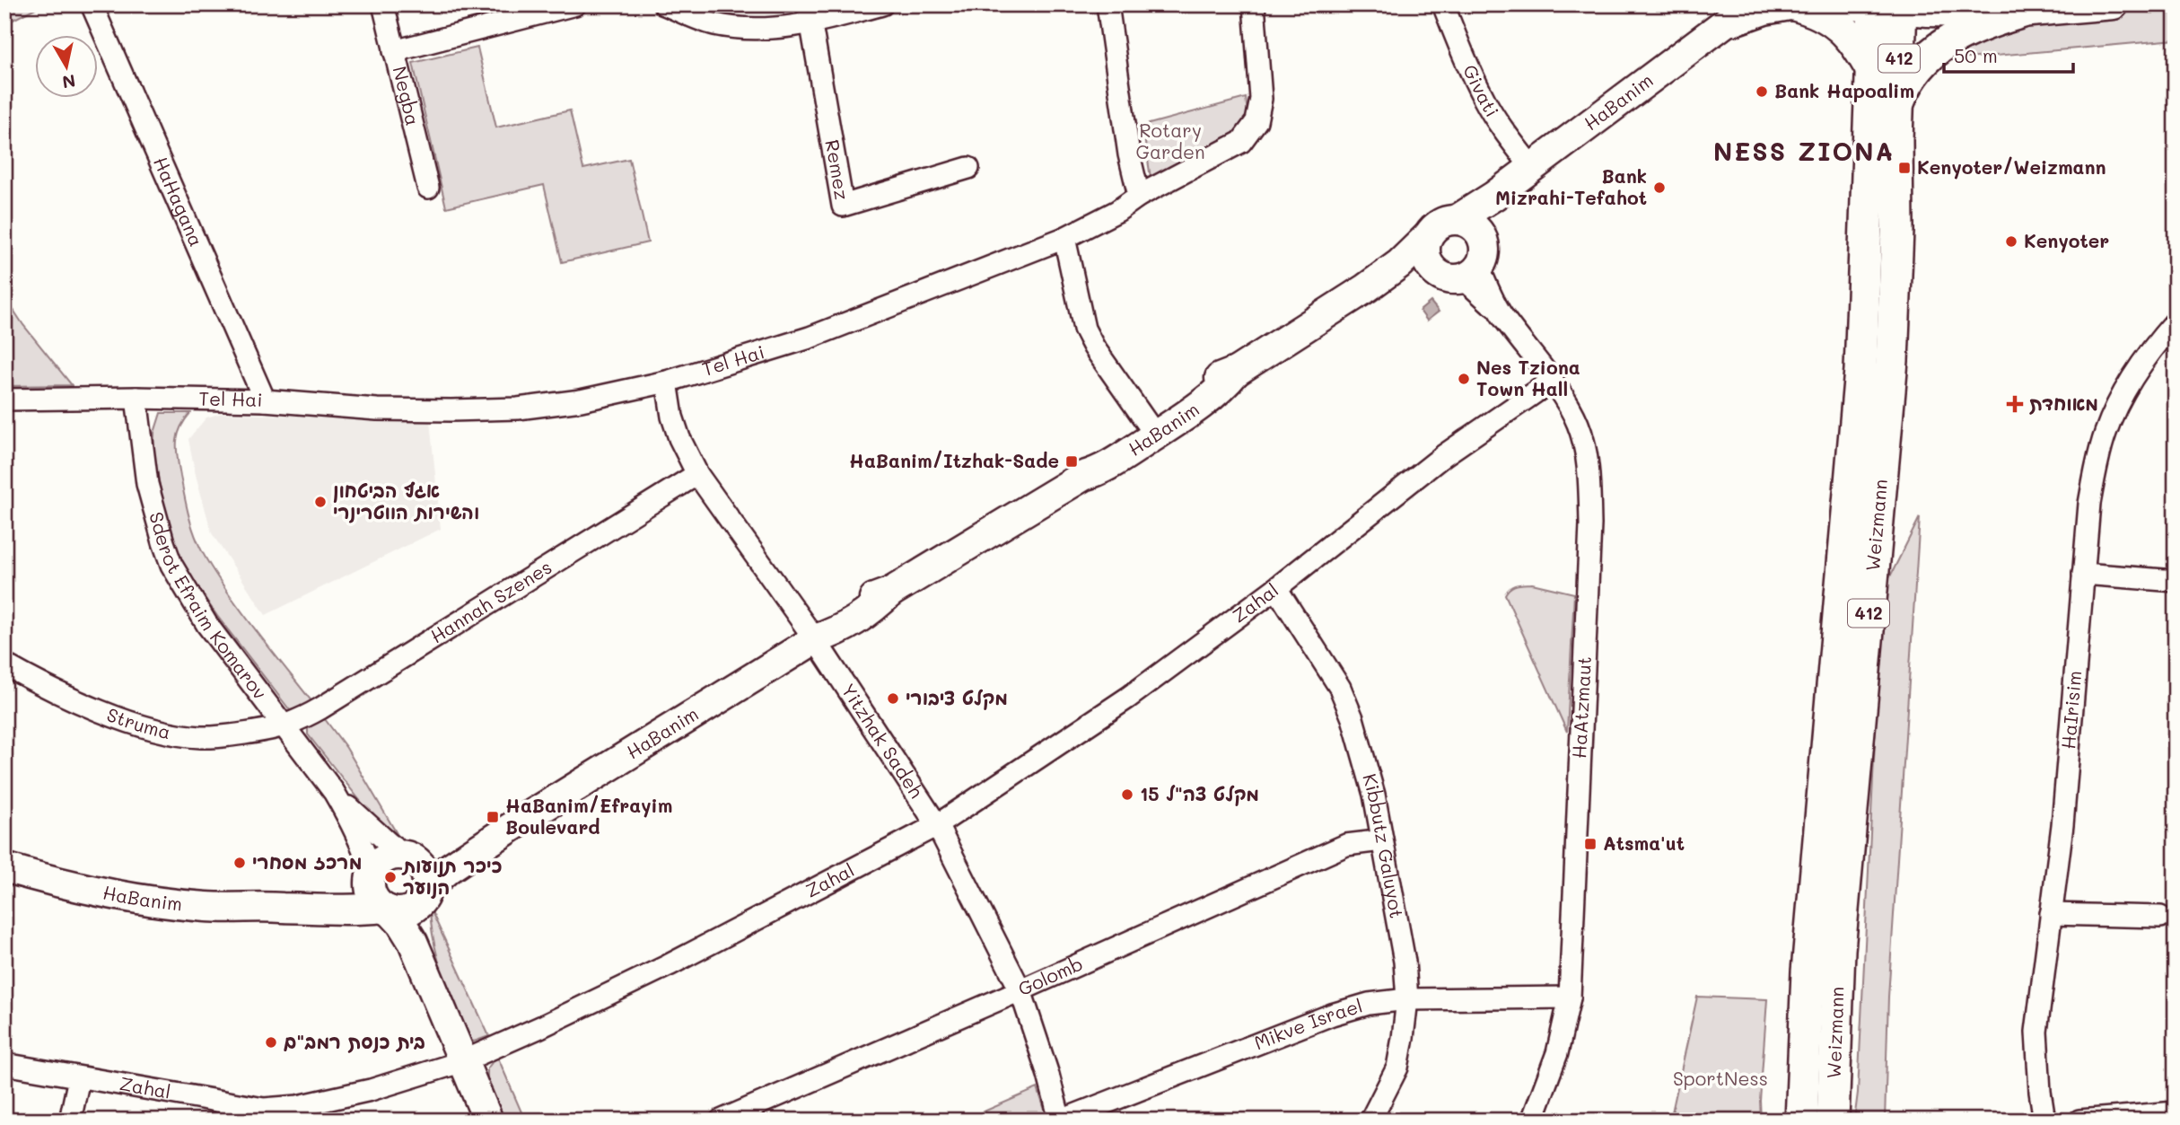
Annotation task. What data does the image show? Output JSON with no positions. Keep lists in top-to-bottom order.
{
  "streets": {
    "main road": ["412", "Weizmann"],
    "street": [
      "Givati",
      "Negba",
      "HaBanim",
      "Remez",
      "HaHagana",
      "Tel Hai",
      "Hannah Szenes",
      "Zahal",
      "Sderot Efraim Komarov",
      "HaAtzmaut",
      "HaIrisim",
      "Struma",
      "Yitzhak Sadeh",
      "Kibbutz Galuyot",
      "Golomb",
      "Mikve Israel"
    ]
  },
  "crossings": [
    ["Givati", "HaBanim"],
    ["HaBanim", "Sderot Efraim Komarov"],
    ["HaBanim", "HaAtzmaut"],
    ["HaBanim", "Yitzhak Sadeh"],
    ["HaHagana", "Tel Hai"],
    ["Tel Hai", "Sderot Efraim Komarov"],
    ["Tel Hai", "Yitzhak Sadeh"],
    ["Hannah Szenes", "Sderot Efraim Komarov"],
    ["Hannah Szenes", "Struma"],
    ["Hannah Szenes", "Yitzhak Sadeh"],
    ["Zahal", "HaAtzmaut"],
    ["Zahal", "Yitzhak Sadeh"],
    ["Zahal", "Kibbutz Galuyot"],
    ["Sderot Efraim Komarov", "Struma"],
    ["HaAtzmaut", "Mikve Israel"],
    ["Yitzhak Sadeh", "Golomb"],
    ["Yitzhak Sadeh", "Mikve Israel"],
    ["Kibbutz Galuyot", "Golomb"],
    ["Kibbutz Galuyot", "Mikve Israel"]
  ],
  "districts": ["NESS ZIONA"],
  "parks": ["Rotary Garden", "SportNess"],
  "places": {
    "other": [
      "Bank Hapoalim",
      "Bank Mizrahi-Tefahot",
      "Kenyoter",
      "Nes Tziona Town Hall",
      "אגף הביטחון והשירות הווטרינרי",
      "מקלט ציבורי",
      "מקלט צה\"ל 15",
      "מרכז מסחרי",
      "כיכר תנועות הנוער",
      "בית כנסת רמב\"ם"
    ],
    "transit": [
      "Kenyoter/Weizmann",
      "HaBanim/Itzhak-Sade",
      "HaBanim/Efrayim Boulevard",
      "Atsma'ut"
    ],
    "health": ["מאוחדת"]
  },
  "scale_bar": "50 m",
  "north": "bottom"
}
